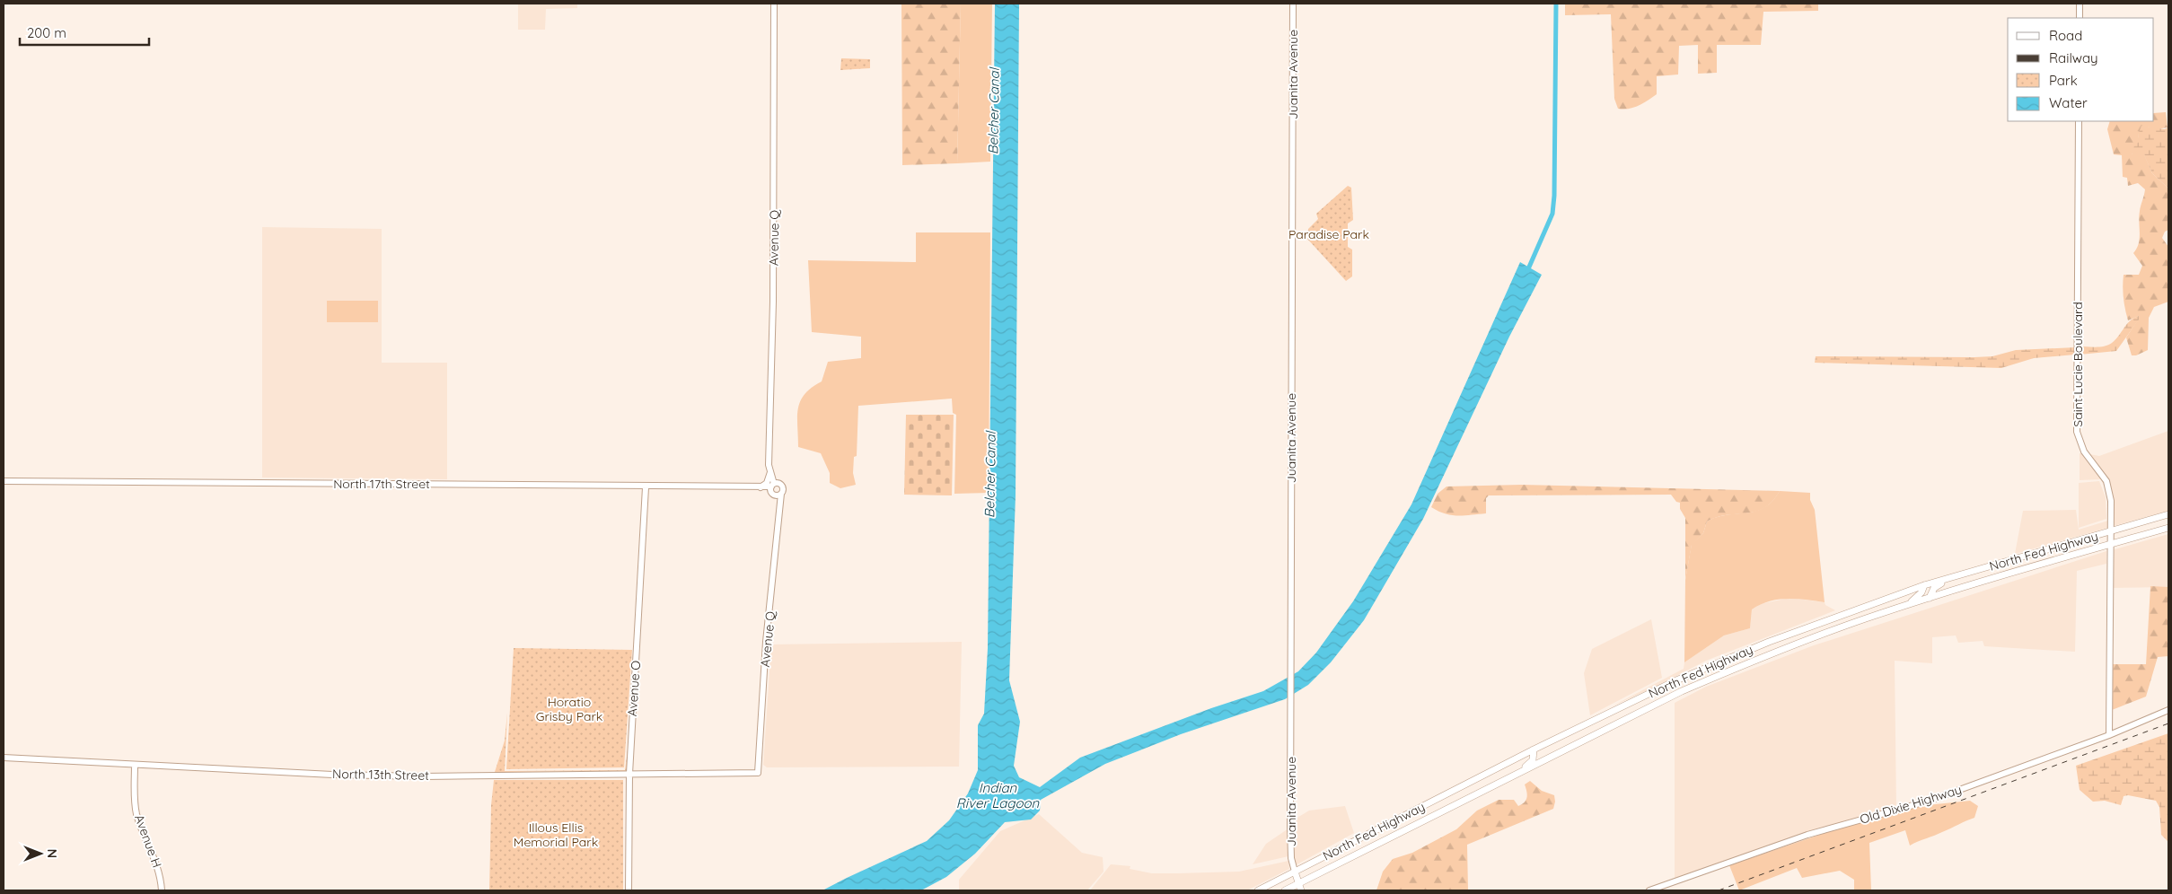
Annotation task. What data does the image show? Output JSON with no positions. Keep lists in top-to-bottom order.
{
  "streets": {
    "main road": ["North Fed Highway"],
    "street": [
      "Juanita Avenue",
      "Avenue Q",
      "Saint Lucie Boulevard",
      "North 17th Street",
      "Avenue O",
      "North 13th Street",
      "Old Dixie Highway",
      "Avenue H"
    ]
  },
  "crossings": [
    ["Juanita Avenue", "North Fed Highway"],
    ["Avenue Q", "North 17th Street"],
    ["Avenue Q", "North 13th Street"],
    ["Saint Lucie Boulevard", "North Fed Highway"],
    ["Saint Lucie Boulevard", "Old Dixie Highway"],
    ["North 17th Street", "Avenue O"],
    ["Avenue O", "North 13th Street"],
    ["North 13th Street", "Avenue H"]
  ],
  "water": ["Belcher Canal", "Indian River Lagoon"],
  "parks": ["Paradise Park", "Horatio Grisby Park", "Illous Ellis Memorial Park"],
  "legend": [
    "Road",
    "Railway",
    "Park",
    "Water"
  ],
  "scale_bar": "200 m",
  "north": "right"
}
